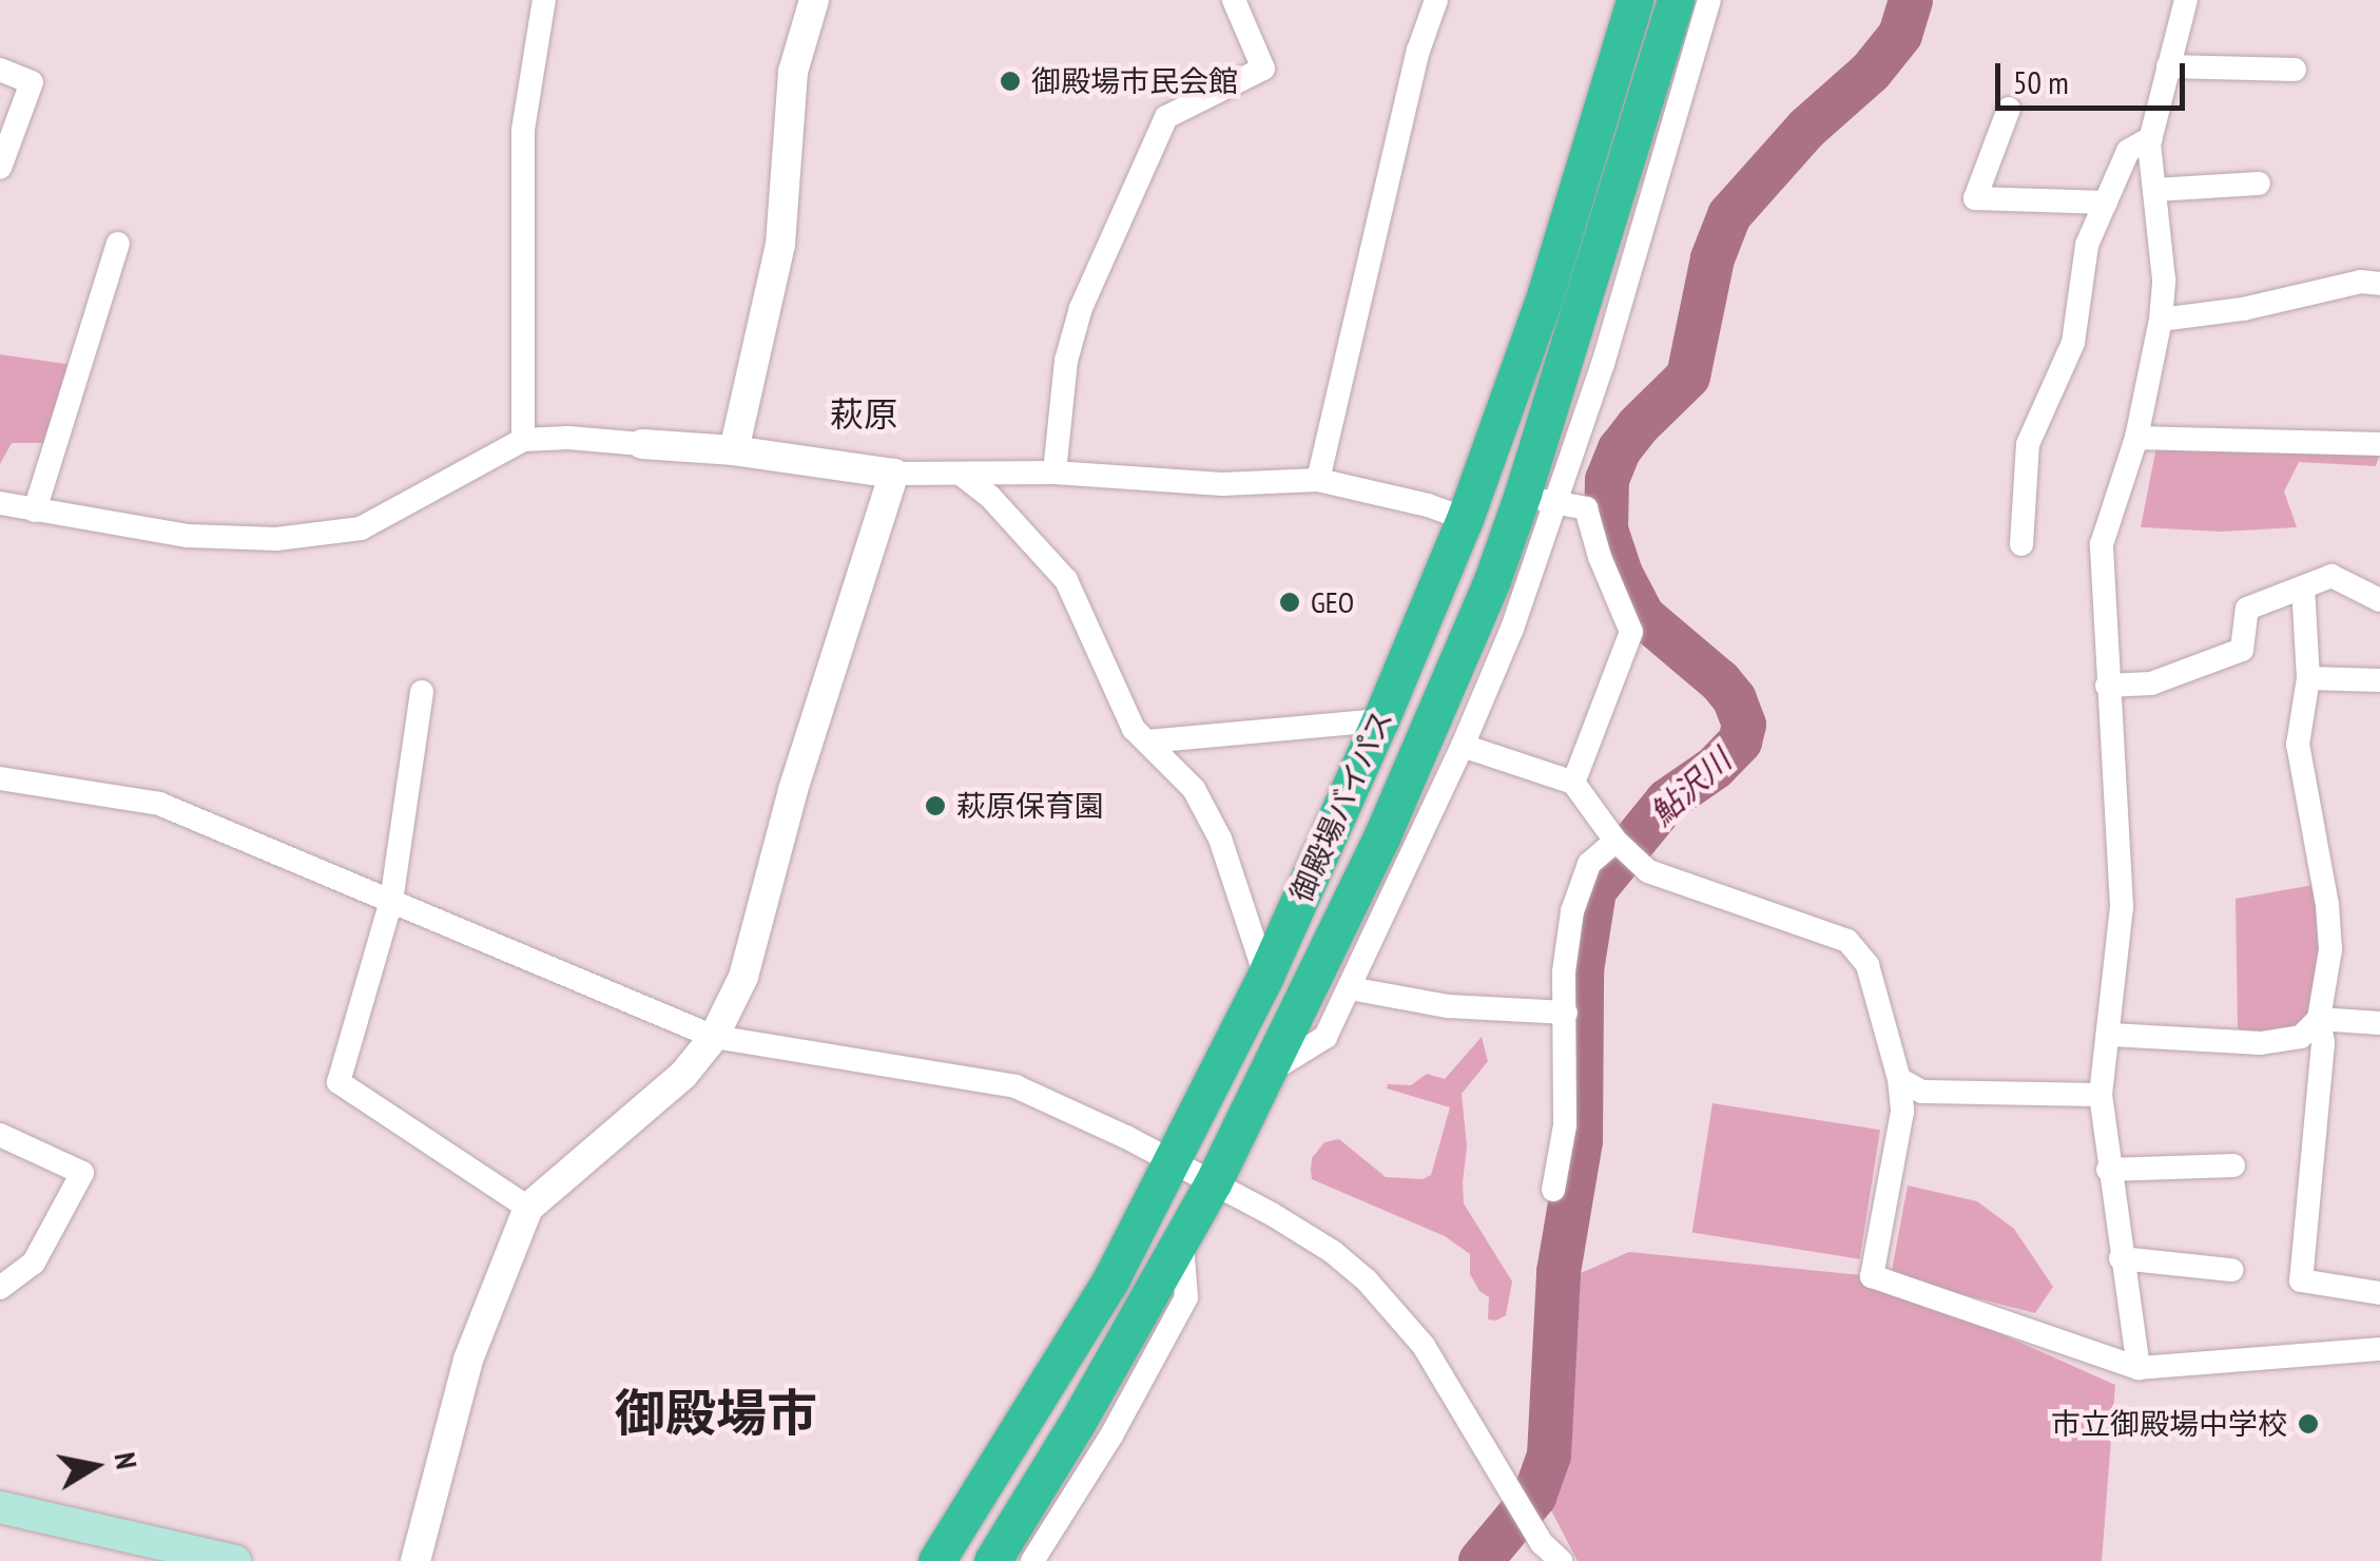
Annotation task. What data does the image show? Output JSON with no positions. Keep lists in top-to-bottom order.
{
  "streets": {
    "highway": ["御殿場バイパス"]
  },
  "districts": ["萩原", "御殿場市"],
  "water": ["鮎沢川"],
  "places": [
    "御殿場市民会館",
    "GEO",
    "萩原保育園",
    "市立御殿場中学校"
  ],
  "scale_bar": "50 m",
  "north": "right"
}
